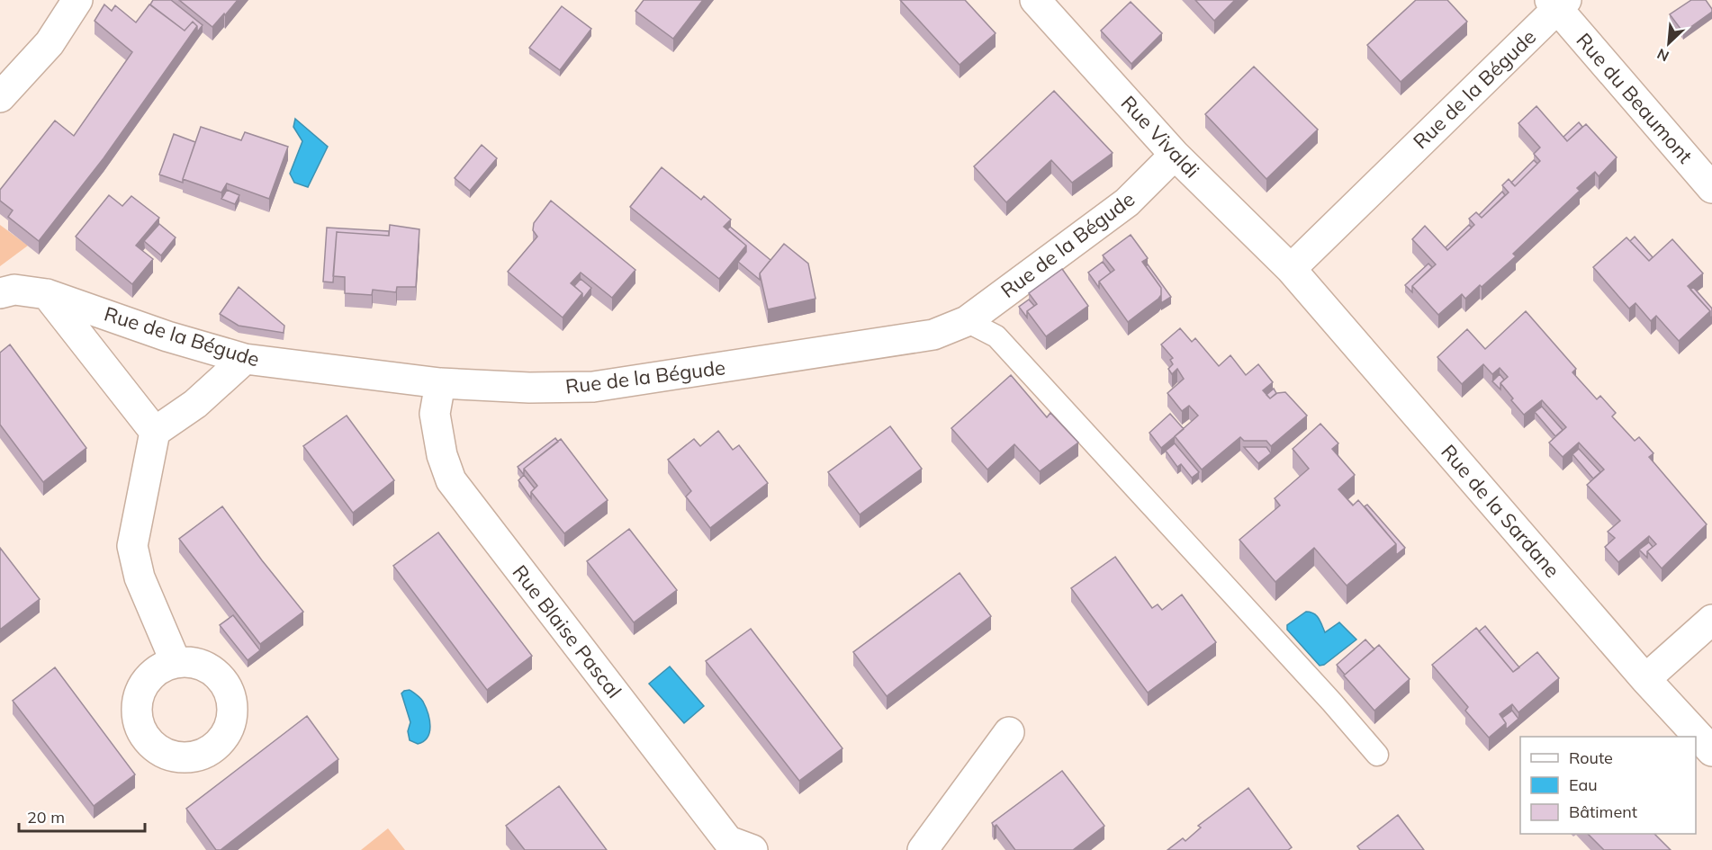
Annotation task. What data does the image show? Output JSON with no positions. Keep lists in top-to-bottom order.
{
  "streets": {
    "street": [
      "Rue de la Bégude",
      "Rue du Beaumont",
      "Rue Vivaldi",
      "Rue de la Sardane",
      "Rue Blaise Pascal"
    ]
  },
  "crossings": [
    ["Rue de la Bégude", "Rue du Beaumont"],
    ["Rue de la Bégude", "Rue Vivaldi"],
    ["Rue de la Bégude", "Rue de la Sardane"],
    ["Rue de la Bégude", "Rue Blaise Pascal"],
    ["Rue Vivaldi", "Rue de la Sardane"]
  ],
  "legend": ["Route", "Eau", "Bâtiment"],
  "scale_bar": "20 m",
  "north": "bottom left"
}
